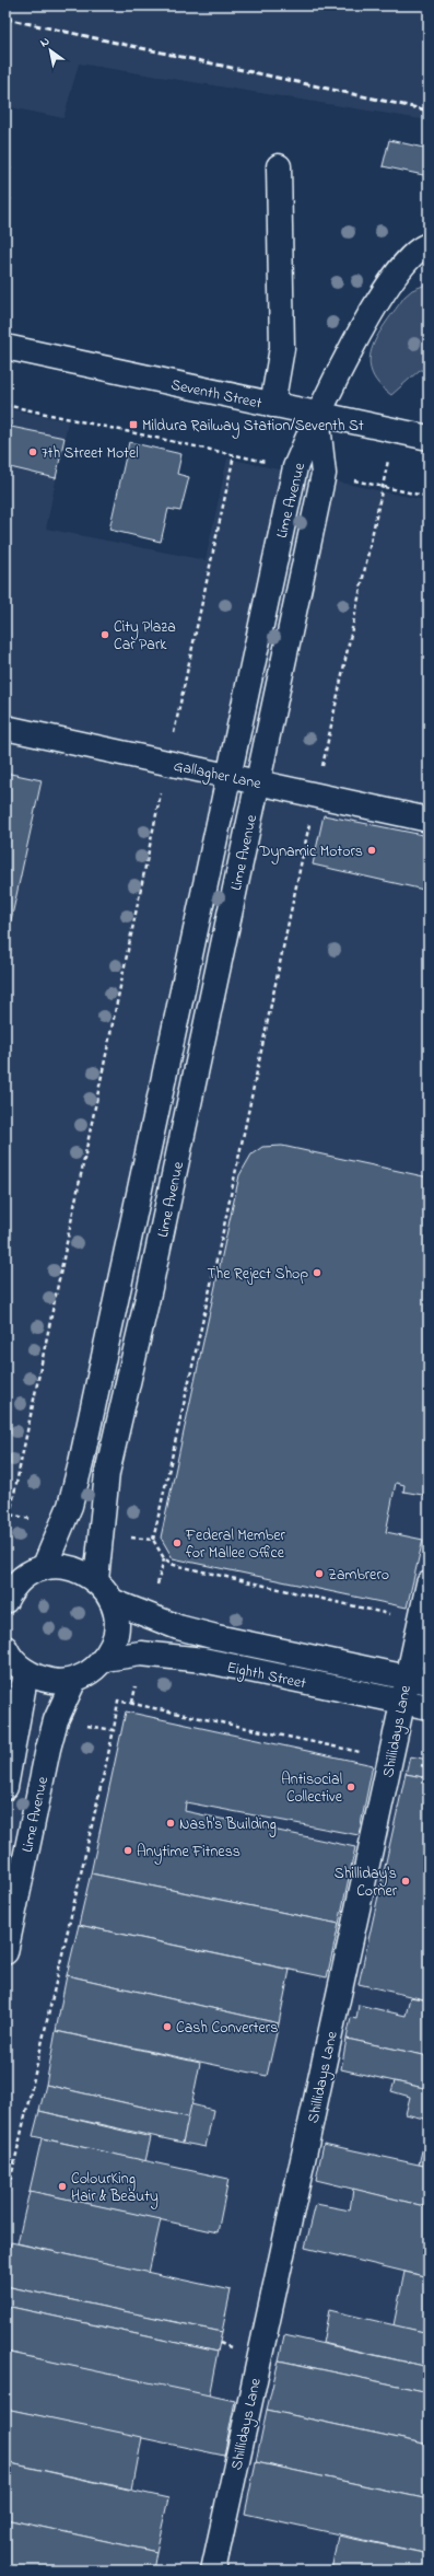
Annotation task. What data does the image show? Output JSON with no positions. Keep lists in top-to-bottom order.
{
  "streets": {
    "street": [
      "Seventh Street",
      "Lime Avenue",
      "Gallagher Lane",
      "Eighth Street",
      "Shillidays Lane"
    ]
  },
  "crossings": [
    ["Seventh Street", "Lime Avenue"],
    ["Lime Avenue", "Gallagher Lane"],
    ["Eighth Street", "Shillidays Lane"]
  ],
  "places": {
    "transit": ["Mildura Railway Station/Seventh St"],
    "other": [
      "7th Street Motel",
      "City Plaza Car Park",
      "Dynamic Motors",
      "The Reject Shop",
      "Federal Member for Mallee Office",
      "Zambrero",
      "Antisocial Collective",
      "Nash's Building",
      "Anytime Fitness",
      "Shilliday's Corner",
      "Cash Converters",
      "ColourKing Hair & Beauty"
    ]
  },
  "north": "top left"
}
